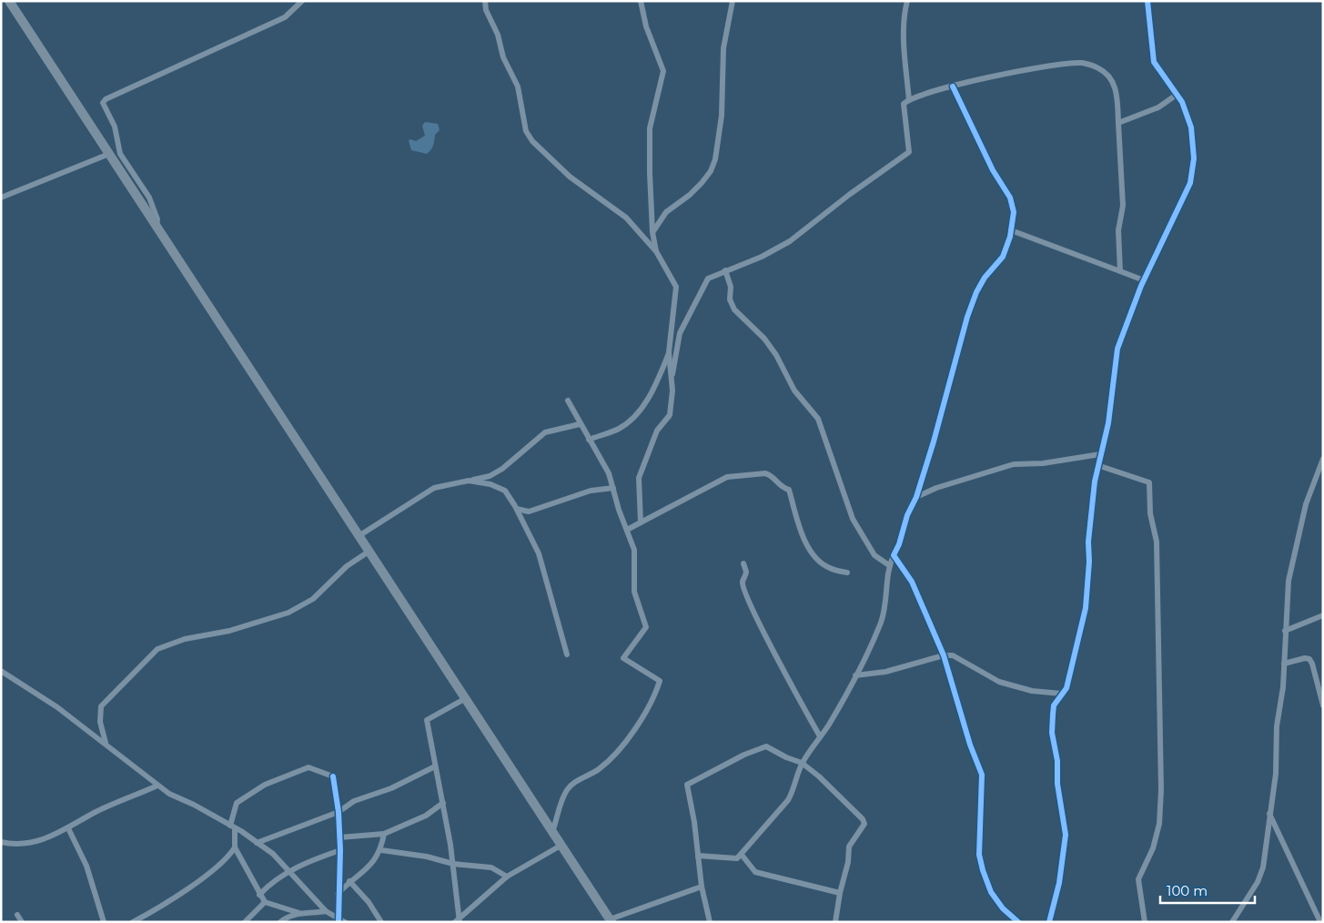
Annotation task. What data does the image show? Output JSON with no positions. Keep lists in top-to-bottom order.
{
  "scale_bar": "100 m"
}
